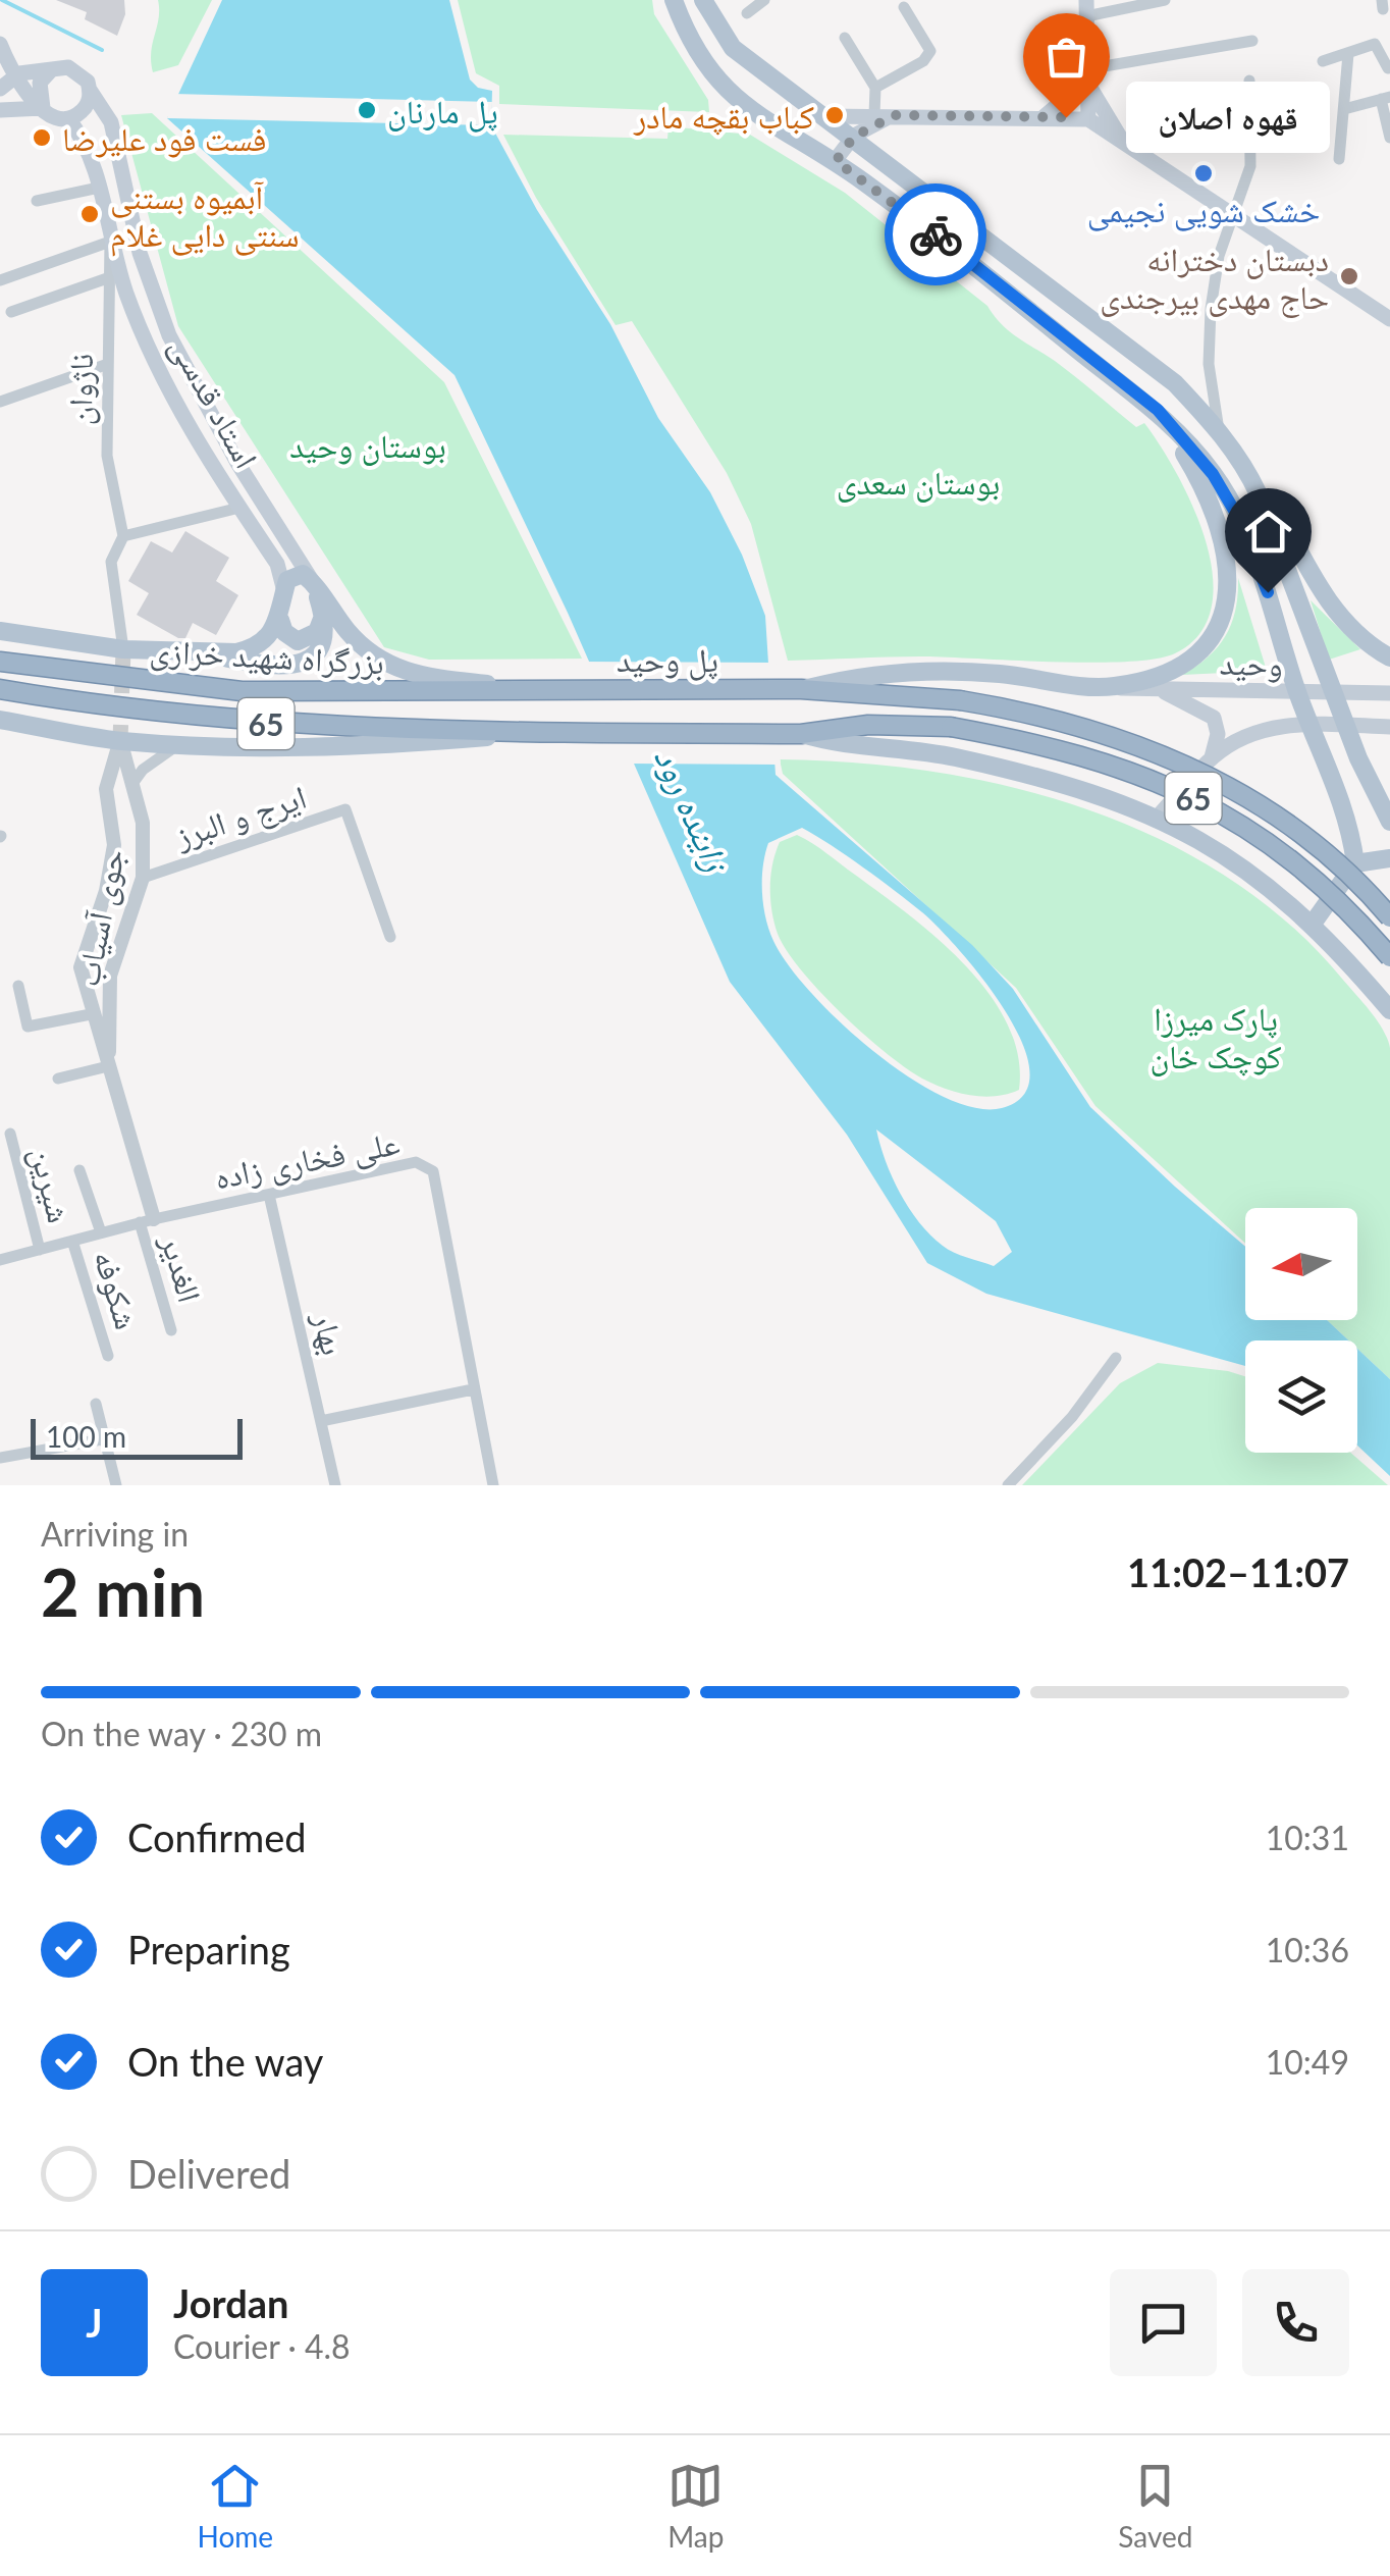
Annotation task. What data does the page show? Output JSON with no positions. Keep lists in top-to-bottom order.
{
  "streets": {
    "highway": ["بزرگراه شهید خرازی", "پل وحید", "65"],
    "main road": ["استاد قدسی", "وحید"],
    "street": [
      "ناژوان",
      "ایرج و البرز",
      "جوی آسیاب",
      "علی فخاری زاده",
      "شیرین",
      "الغدیر",
      "شکوفه",
      "بهار"
    ]
  },
  "crossings": [
    ["ناژوان", "استاد قدسی"],
    ["بزرگراه شهید خرازی", "پل وحید"],
    ["بزرگراه شهید خرازی", "65"],
    ["پل وحید", "65"],
    ["ایرج و البرز", "جوی آسیاب"],
    ["جوی آسیاب", "علی فخاری زاده"],
    ["جوی آسیاب", "الغدیر"],
    ["علی فخاری زاده", "شیرین"],
    ["علی فخاری زاده", "الغدیر"],
    ["علی فخاری زاده", "شکوفه"],
    ["علی فخاری زاده", "بهار"]
  ],
  "water": ["زاینده رود"],
  "parks": ["بوستان وحید", "بوستان سعدی", "پارک میرزا کوچک خان"],
  "places": [
    "پل مارنان",
    "کباب بقچه مادر",
    "قهوه اصلان",
    "فست فود علیرضا",
    "خشک شویی نجیمی",
    "آبمیوه بستنی سنتی دایی غلام",
    "دبستان دخترانه حاج مهدی بیرجندی"
  ],
  "scale_bar": "100 m",
  "north": "left",
  "page": {
    "bubble": "قهوه اصلان",
    "scale": "100 m",
    "heading": ["2 min", "Arriving in", "11:02–11:07"],
    "panel": ["Jordan", "Courier · 4.8"],
    "bar": "On the way · 230 m",
    "list": [
      ["Confirmed", "10:31"],
      ["Preparing", "10:36"],
      ["On the way", "10:49"],
      "Delivered"
    ],
    "round": "J",
    "tabs": ["Home", "Map", "Saved"]
  }
}
